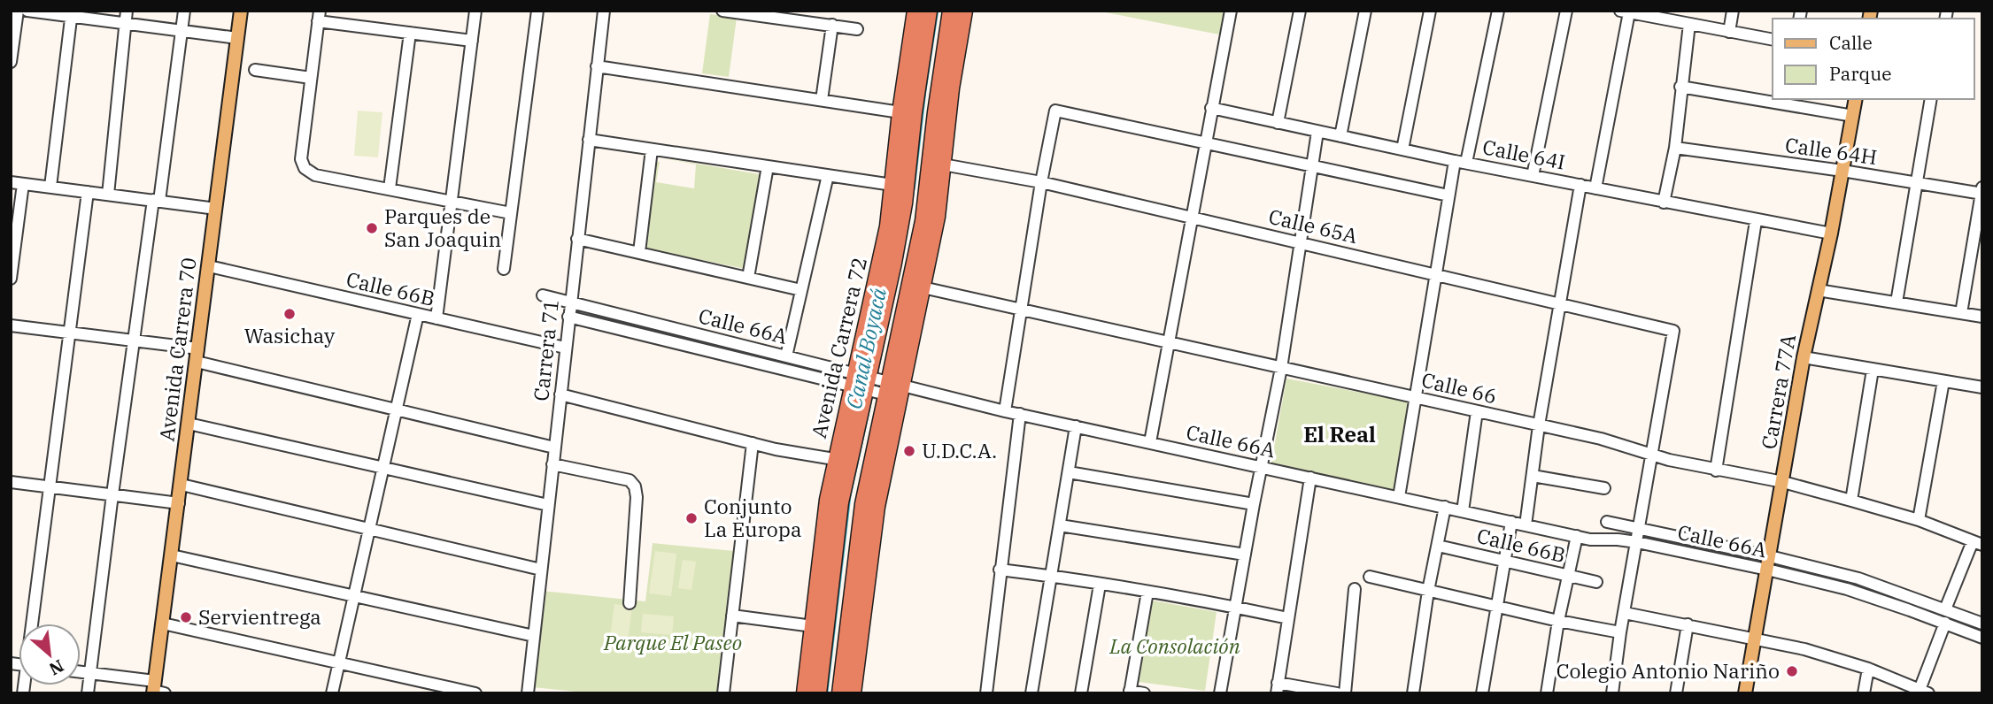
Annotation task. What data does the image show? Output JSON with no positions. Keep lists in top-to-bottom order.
{
  "streets": {
    "highway": ["Avenida Carrera 72"],
    "main road": ["Avenida Carrera 70", "Carrera 77A"],
    "street": [
      "Calle 64H",
      "Calle 64I",
      "Calle 65A",
      "Calle 66B",
      "Calle 66A",
      "Carrera 71",
      "Calle 66"
    ]
  },
  "crossings": [
    ["Calle 64H", "Carrera 77A"],
    ["Calle 64I", "Carrera 77A"],
    ["Calle 65A", "Avenida Carrera 72"],
    ["Calle 65A", "Calle 66"],
    ["Calle 66B", "Avenida Carrera 70"],
    ["Calle 66B", "Carrera 71"],
    ["Calle 66A", "Avenida Carrera 72"],
    ["Calle 66A", "Carrera 71"],
    ["Calle 66A", "Carrera 77A"],
    ["Avenida Carrera 72", "Calle 66"],
    ["Calle 66", "Carrera 77A"]
  ],
  "districts": ["El Real"],
  "water": ["Canal Boyacá"],
  "parks": ["Parque El Paseo", "La Consolación"],
  "places": [
    "Parques de San Joaquin",
    "Wasichay",
    "U.D.C.A.",
    "Conjunto La Europa",
    "Servientrega",
    "Colegio Antonio Nariño"
  ],
  "legend": ["Calle", "Parque"],
  "north": "bottom right"
}
